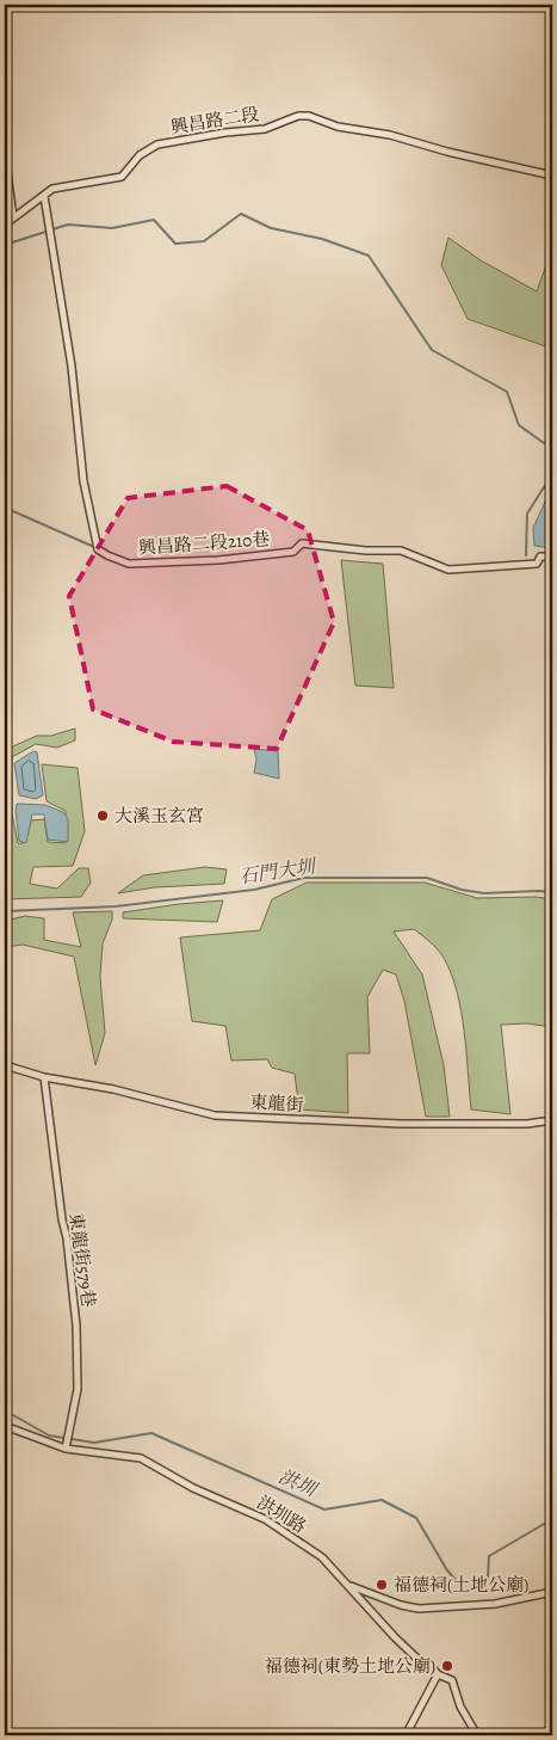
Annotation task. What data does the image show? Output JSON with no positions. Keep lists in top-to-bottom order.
{
  "streets": {
    "street": [
      "興昌路二段",
      "興昌路二段210巷",
      "東龍街",
      "東龍街579巷",
      "洪圳路"
    ]
  },
  "crossings": [
    ["興昌路二段", "興昌路二段210巷"],
    ["東龍街", "東龍街579巷"],
    ["東龍街579巷", "洪圳路"]
  ],
  "water": ["石門大圳", "洪圳"],
  "places": ["大溪玉玄宮", "福德祠(土地公廟)", "福德祠(東勢土地公廟)"]
}
